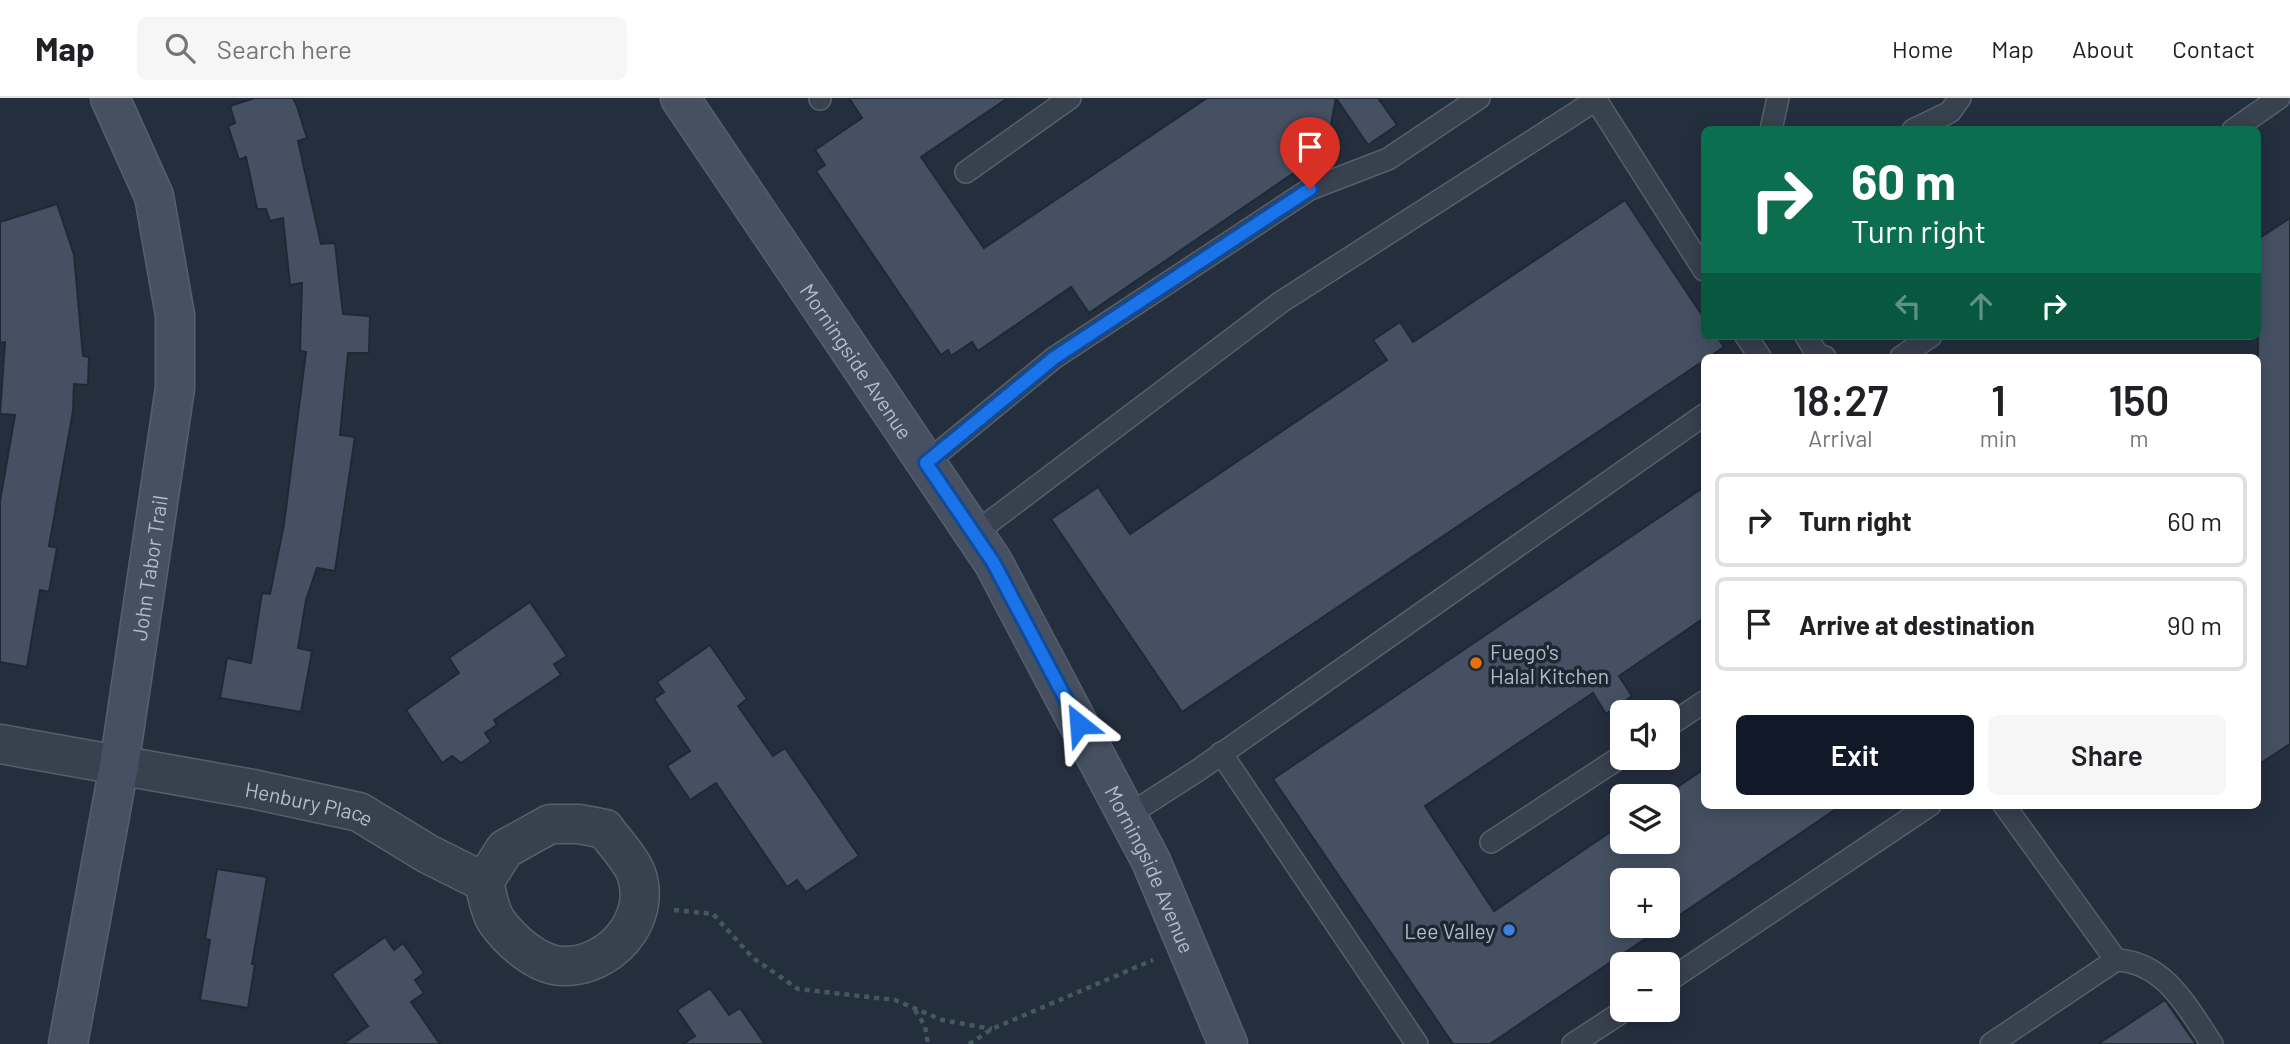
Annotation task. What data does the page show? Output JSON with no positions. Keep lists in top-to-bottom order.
{
  "streets": {
    "main road": ["Morningside Avenue", "John Tabor Trail"],
    "street": ["Henbury Place"]
  },
  "crossings": [
    ["John Tabor Trail", "Henbury Place"]
  ],
  "places": ["Fuego's Halal Kitchen", "Lee Valley"],
  "page": {
    "header": "Map",
    "search": "Search here",
    "nav": [
      "Home",
      "Map",
      "About",
      "Contact"
    ],
    "turn": ["60 m", "Turn right"],
    "eta": [
      "18:27",
      "Arrival",
      "1",
      "min",
      "150",
      "m"
    ],
    "list": [
      {
        "name": "Turn right",
        "value": "60 m"
      },
      {
        "name": "Arrive at destination",
        "value": "90 m"
      }
    ],
    "map_buttons": ["+", "−"],
    "buttons": ["Exit", "Share"]
  }
}
